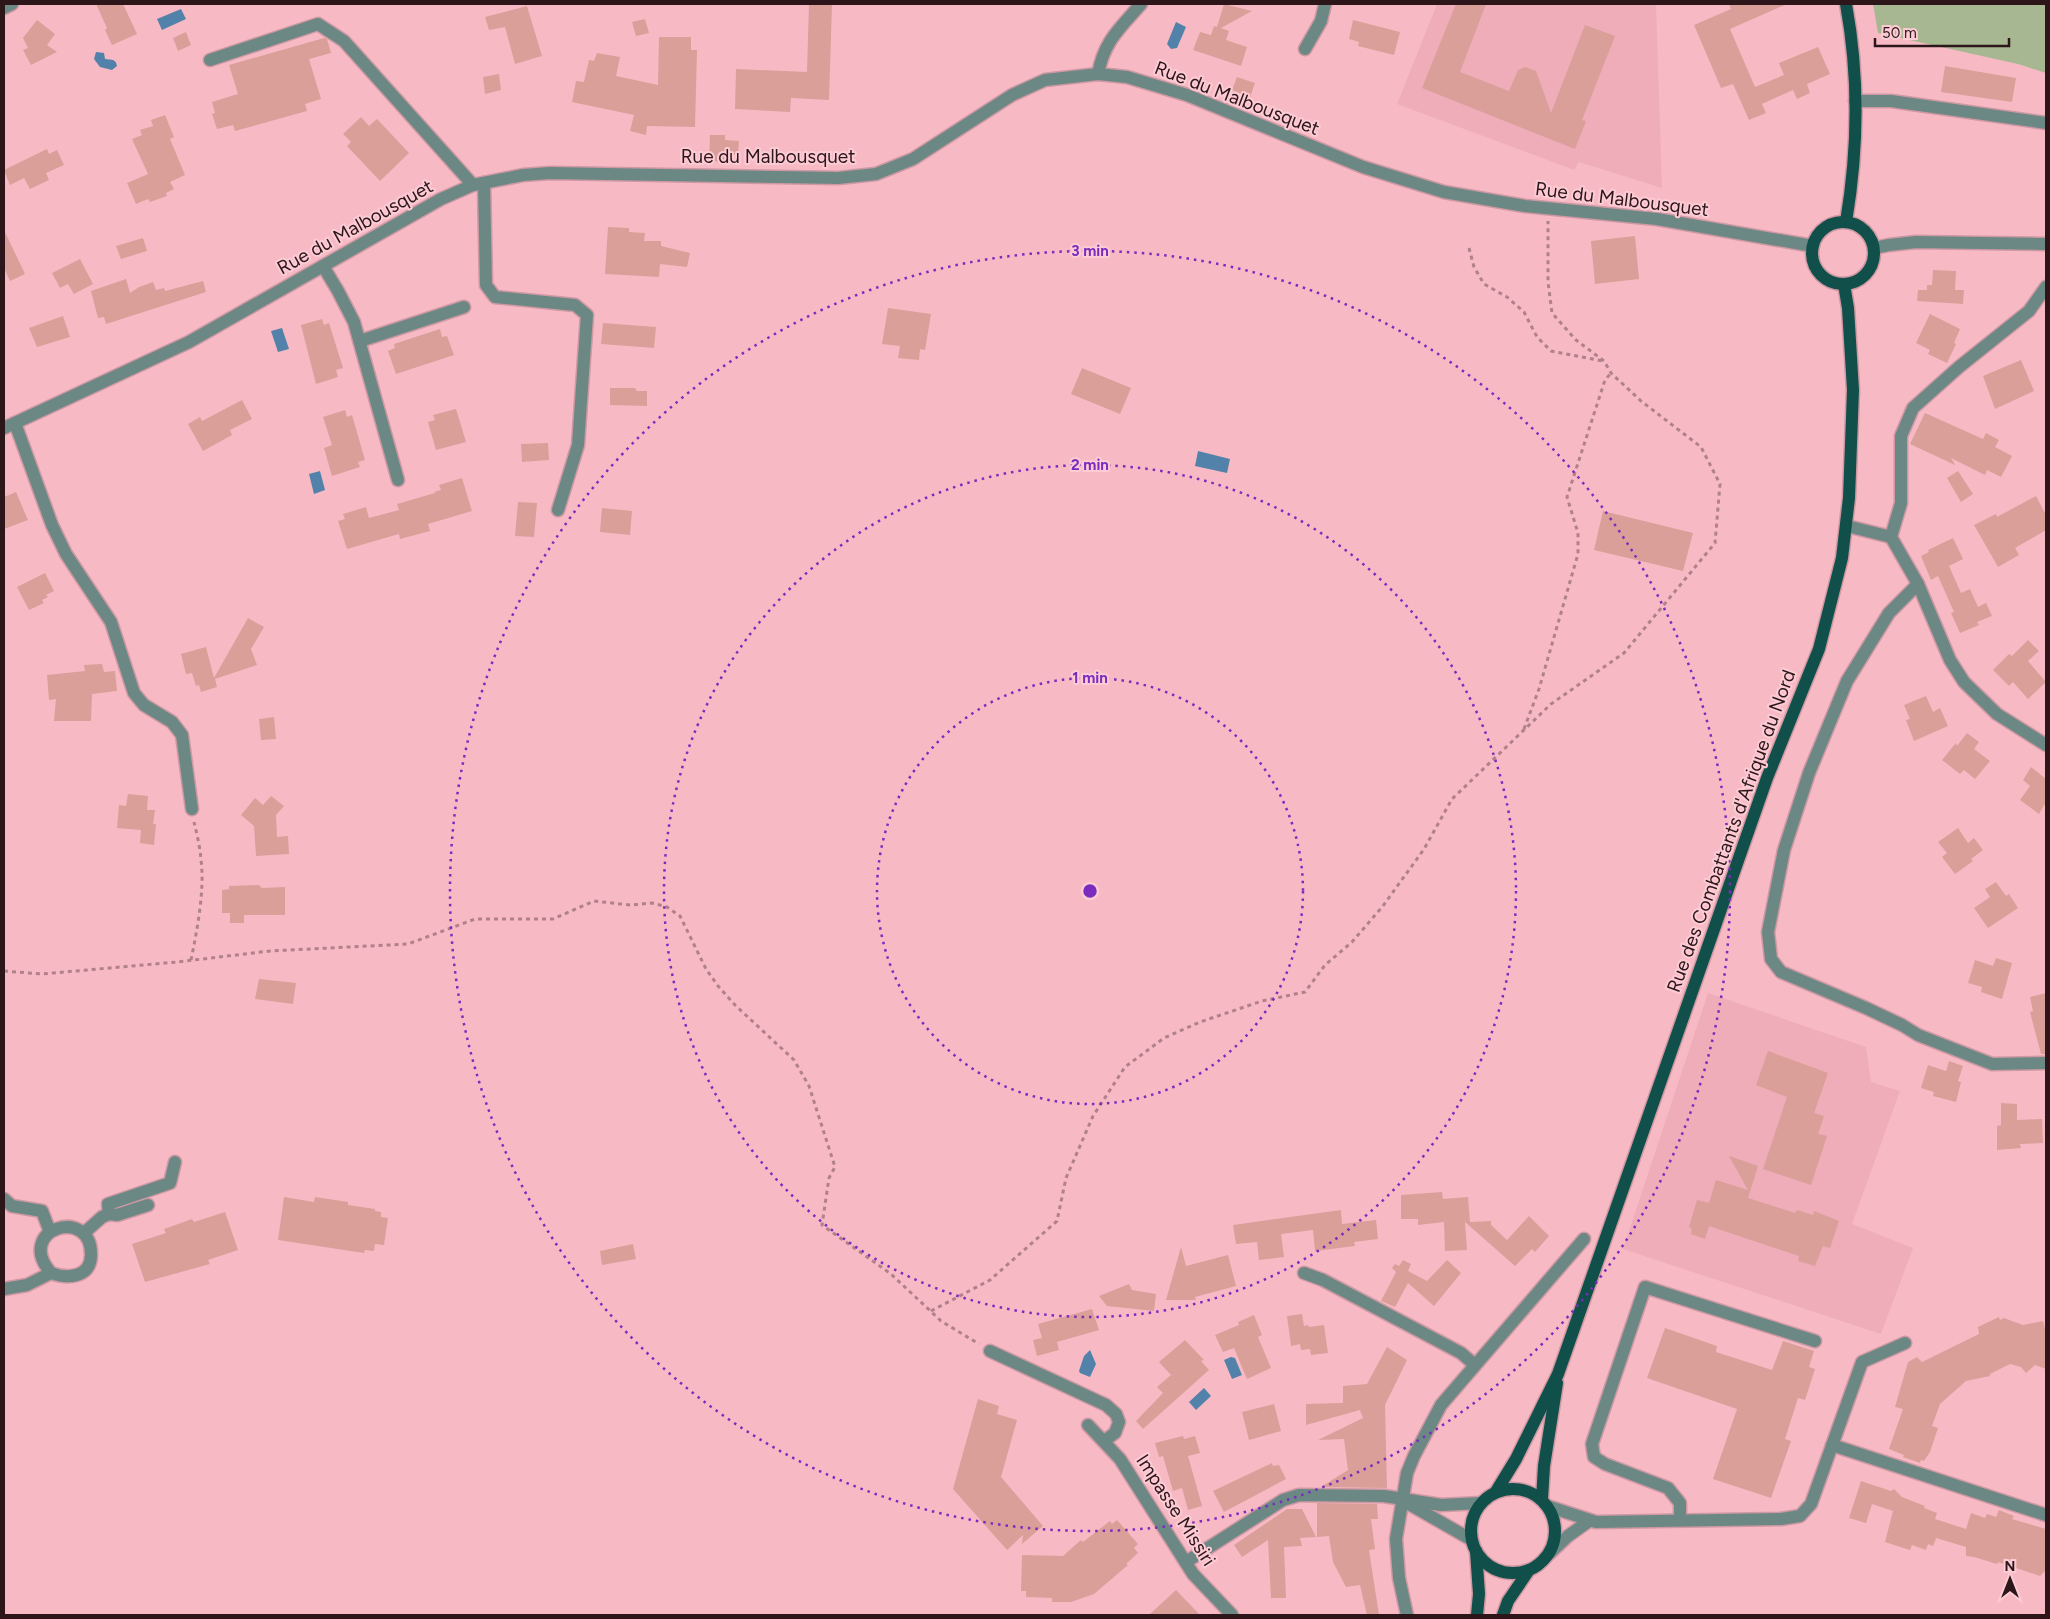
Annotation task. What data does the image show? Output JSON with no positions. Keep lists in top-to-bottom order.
{
  "streets": {
    "main road": ["Rue des Combattants d'Afrique du Nord"],
    "street": ["Rue du Malbousquet", "Impasse Missiri"]
  },
  "crossings": [
    ["Rue du Malbousquet", "Rue des Combattants d'Afrique du Nord"]
  ],
  "scale_bar": "50 m",
  "north": "top",
  "rings": ["3 min", "2 min", "1 min"]
}
